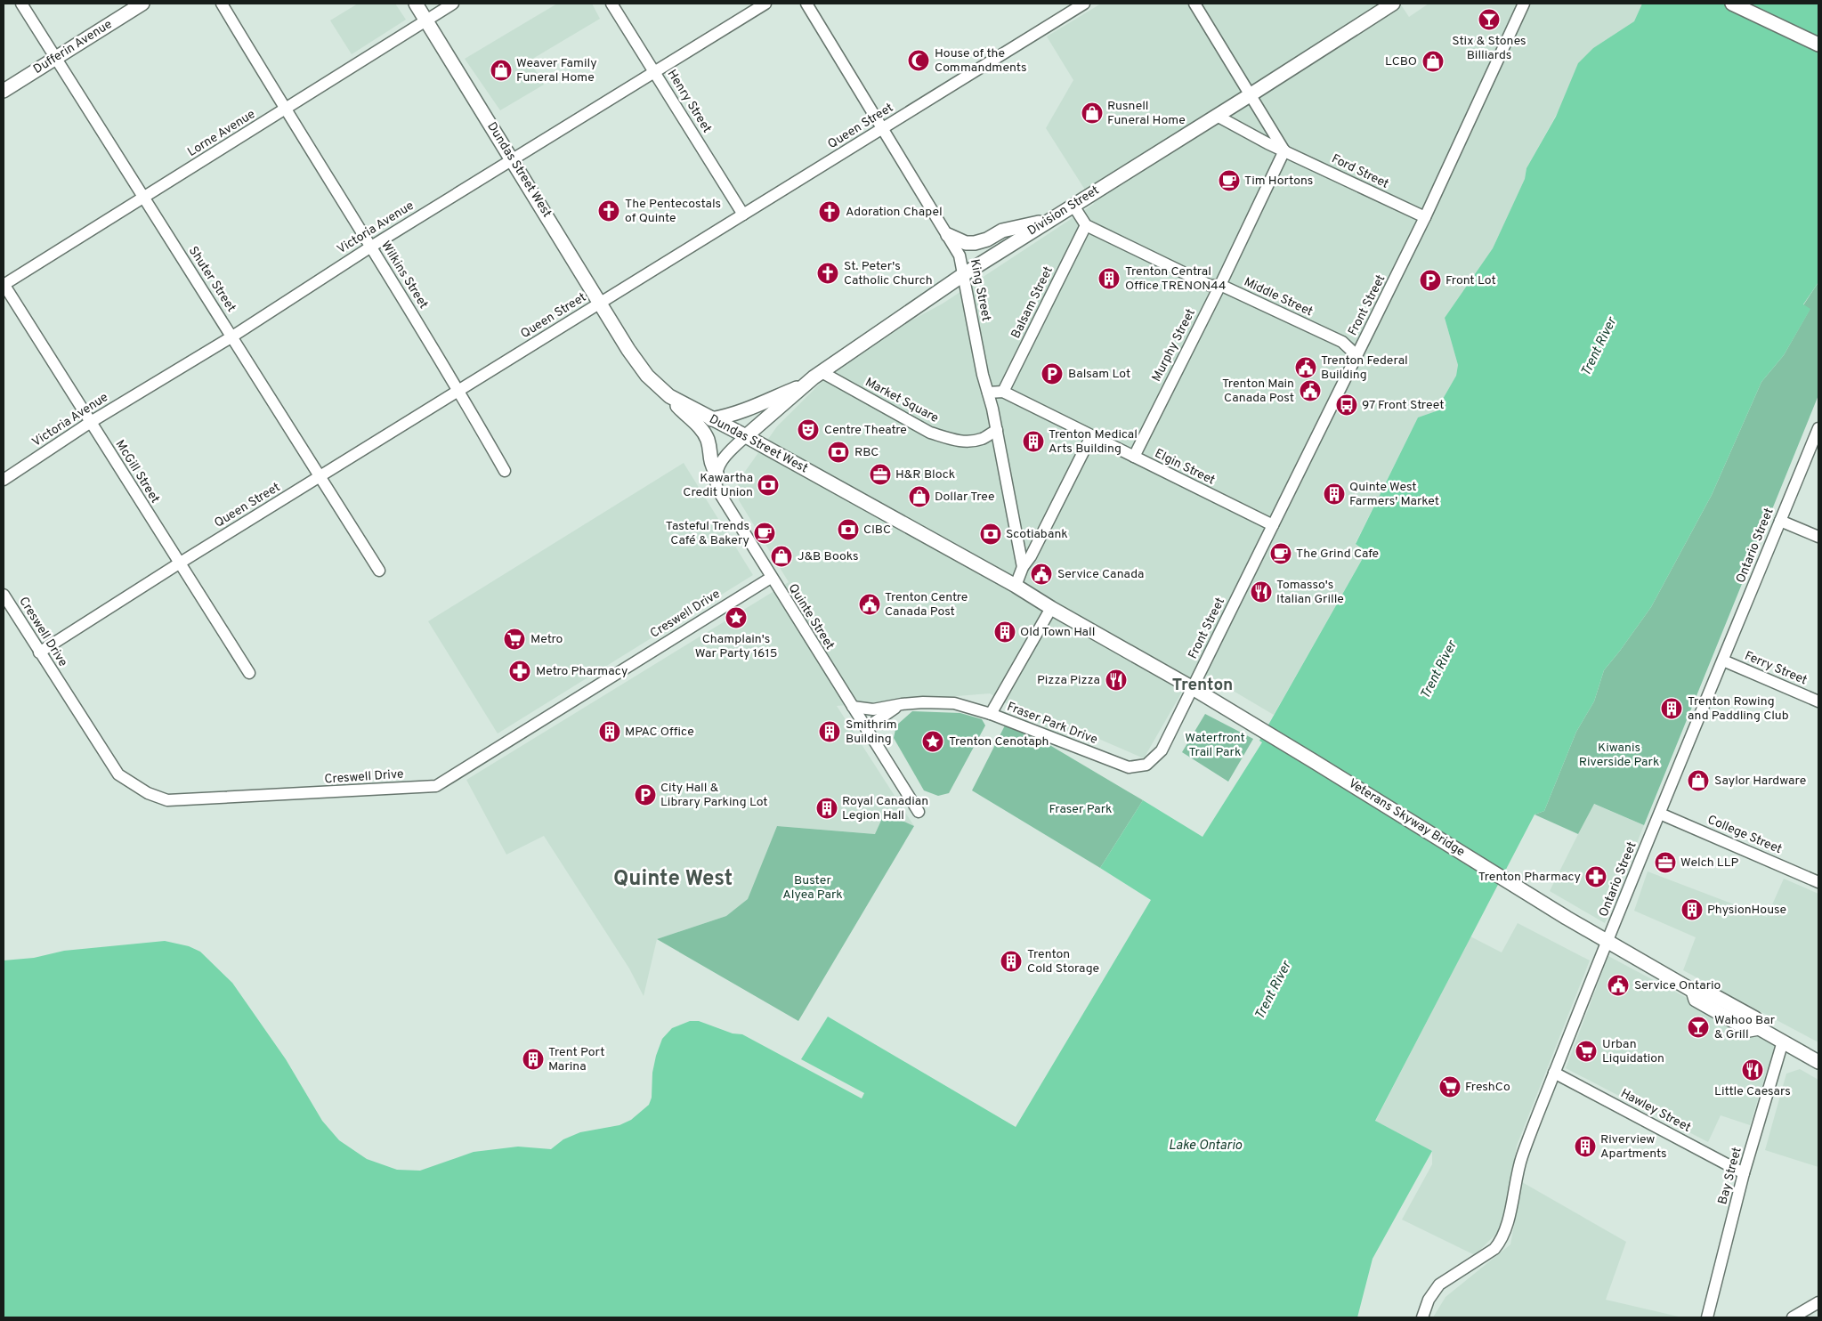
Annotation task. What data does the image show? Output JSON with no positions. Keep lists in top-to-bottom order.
{
  "streets": {
    "main road": [
      "Dufferin Avenue",
      "Dundas Street West",
      "Division Street",
      "Veterans Skyway Bridge"
    ],
    "street": [
      "Henry Street",
      "Queen Street",
      "Lorne Avenue",
      "Ford Street",
      "Victoria Avenue",
      "Wilkins Street",
      "Shuter Street",
      "King Street",
      "Middle Street",
      "Balsam Street",
      "Front Street",
      "Murphy Street",
      "Market Square",
      "Elgin Street",
      "McGill Street",
      "Ontario Street",
      "Creswell Drive",
      "Quinte Street",
      "Ferry Street",
      "Fraser Park Drive",
      "College Street",
      "Hawley Street",
      "Bay Street"
    ]
  },
  "crossings": [
    ["Dufferin Avenue", "Shuter Street"],
    ["Henry Street", "Queen Street"],
    ["Henry Street", "Victoria Avenue"],
    ["Queen Street", "Dundas Street West"],
    ["Queen Street", "Wilkins Street"],
    ["Queen Street", "Shuter Street"],
    ["Queen Street", "King Street"],
    ["Queen Street", "McGill Street"],
    ["Queen Street", "Creswell Drive"],
    ["Lorne Avenue", "Dundas Street West"],
    ["Lorne Avenue", "Wilkins Street"],
    ["Lorne Avenue", "Shuter Street"],
    ["Lorne Avenue", "McGill Street"],
    ["Dundas Street West", "Division Street"],
    ["Dundas Street West", "Victoria Avenue"],
    ["Dundas Street West", "Front Street"],
    ["Dundas Street West", "Fraser Park Drive"],
    ["Dundas Street West", "Veterans Skyway Bridge"],
    ["Ford Street", "Division Street"],
    ["Ford Street", "Front Street"],
    ["Ford Street", "Murphy Street"],
    ["Division Street", "King Street"],
    ["Division Street", "Market Square"],
    ["Victoria Avenue", "Wilkins Street"],
    ["Victoria Avenue", "Shuter Street"],
    ["Victoria Avenue", "McGill Street"],
    ["King Street", "Market Square"],
    ["Middle Street", "Balsam Street"],
    ["Middle Street", "Front Street"],
    ["Middle Street", "Murphy Street"],
    ["Balsam Street", "Elgin Street"],
    ["Front Street", "Elgin Street"],
    ["Front Street", "Fraser Park Drive"],
    ["Murphy Street", "Elgin Street"],
    ["Ontario Street", "Ferry Street"],
    ["Ontario Street", "Veterans Skyway Bridge"],
    ["Ontario Street", "College Street"],
    ["Ontario Street", "Hawley Street"],
    ["Creswell Drive", "Quinte Street"],
    ["Quinte Street", "Fraser Park Drive"],
    ["Veterans Skyway Bridge", "Bay Street"],
    ["Hawley Street", "Bay Street"]
  ],
  "districts": ["Trenton", "Quinte West"],
  "water": ["Trent River", "Lake Ontario"],
  "parks": [
    "Waterfront Trail Park",
    "Kiwanis Riverside Park",
    "Fraser Park",
    "Buster Alyea Park"
  ],
  "places": {
    "bar": ["Stix & Stones Billiards", "Wahoo Bar & Grill"],
    "mosque": ["House of the Commandments"],
    "shop": [
      "LCBO",
      "Weaver Family Funeral Home",
      "Rusnell Funeral Home",
      "Dollar Tree",
      "J&B Books",
      "Saylor Hardware"
    ],
    "cafe": ["Tim Hortons", "Tasteful Trends Café & Bakery", "The Grind Cafe"],
    "church": ["The Pentecostals of Quinte", "Adoration Chapel", "St. Peter's Catholic Church"],
    "building": [
      "Trenton Central Office TRENON44",
      "Trenton Medical Arts Building",
      "Quinte West Farmers' Market",
      "Old Town Hall",
      "Trenton Rowing and Paddling Club",
      "MPAC Office",
      "Smithrim Building",
      "Royal Canadian Legion Hall",
      "PhysionHouse",
      "Trenton Cold Storage",
      "Trent Port Marina",
      "Riverview Apartments"
    ],
    "parking": ["Front Lot", "Balsam Lot", "City Hall & Library Parking Lot"],
    "public building": [
      "Trenton Federal Building",
      "Trenton Main Canada Post",
      "Service Canada",
      "Trenton Centre Canada Post",
      "Service Ontario"
    ],
    "bus stop": ["97 Front Street"],
    "theatre": ["Centre Theatre"],
    "bank": [
      "RBC",
      "Kawartha Credit Union",
      "CIBC",
      "Scotiabank"
    ],
    "office": ["H&R Block", "Welch LLP"],
    "restaurant": ["Tomasso's Italian Grille", "Pizza Pizza", "Little Caesars"],
    "place": ["Champlain's War Party 1615", "Trenton Cenotaph"],
    "supermarket": ["Metro", "Urban Liquidation", "FreshCo"],
    "pharmacy": ["Metro Pharmacy", "Trenton Pharmacy"]
  }
}
